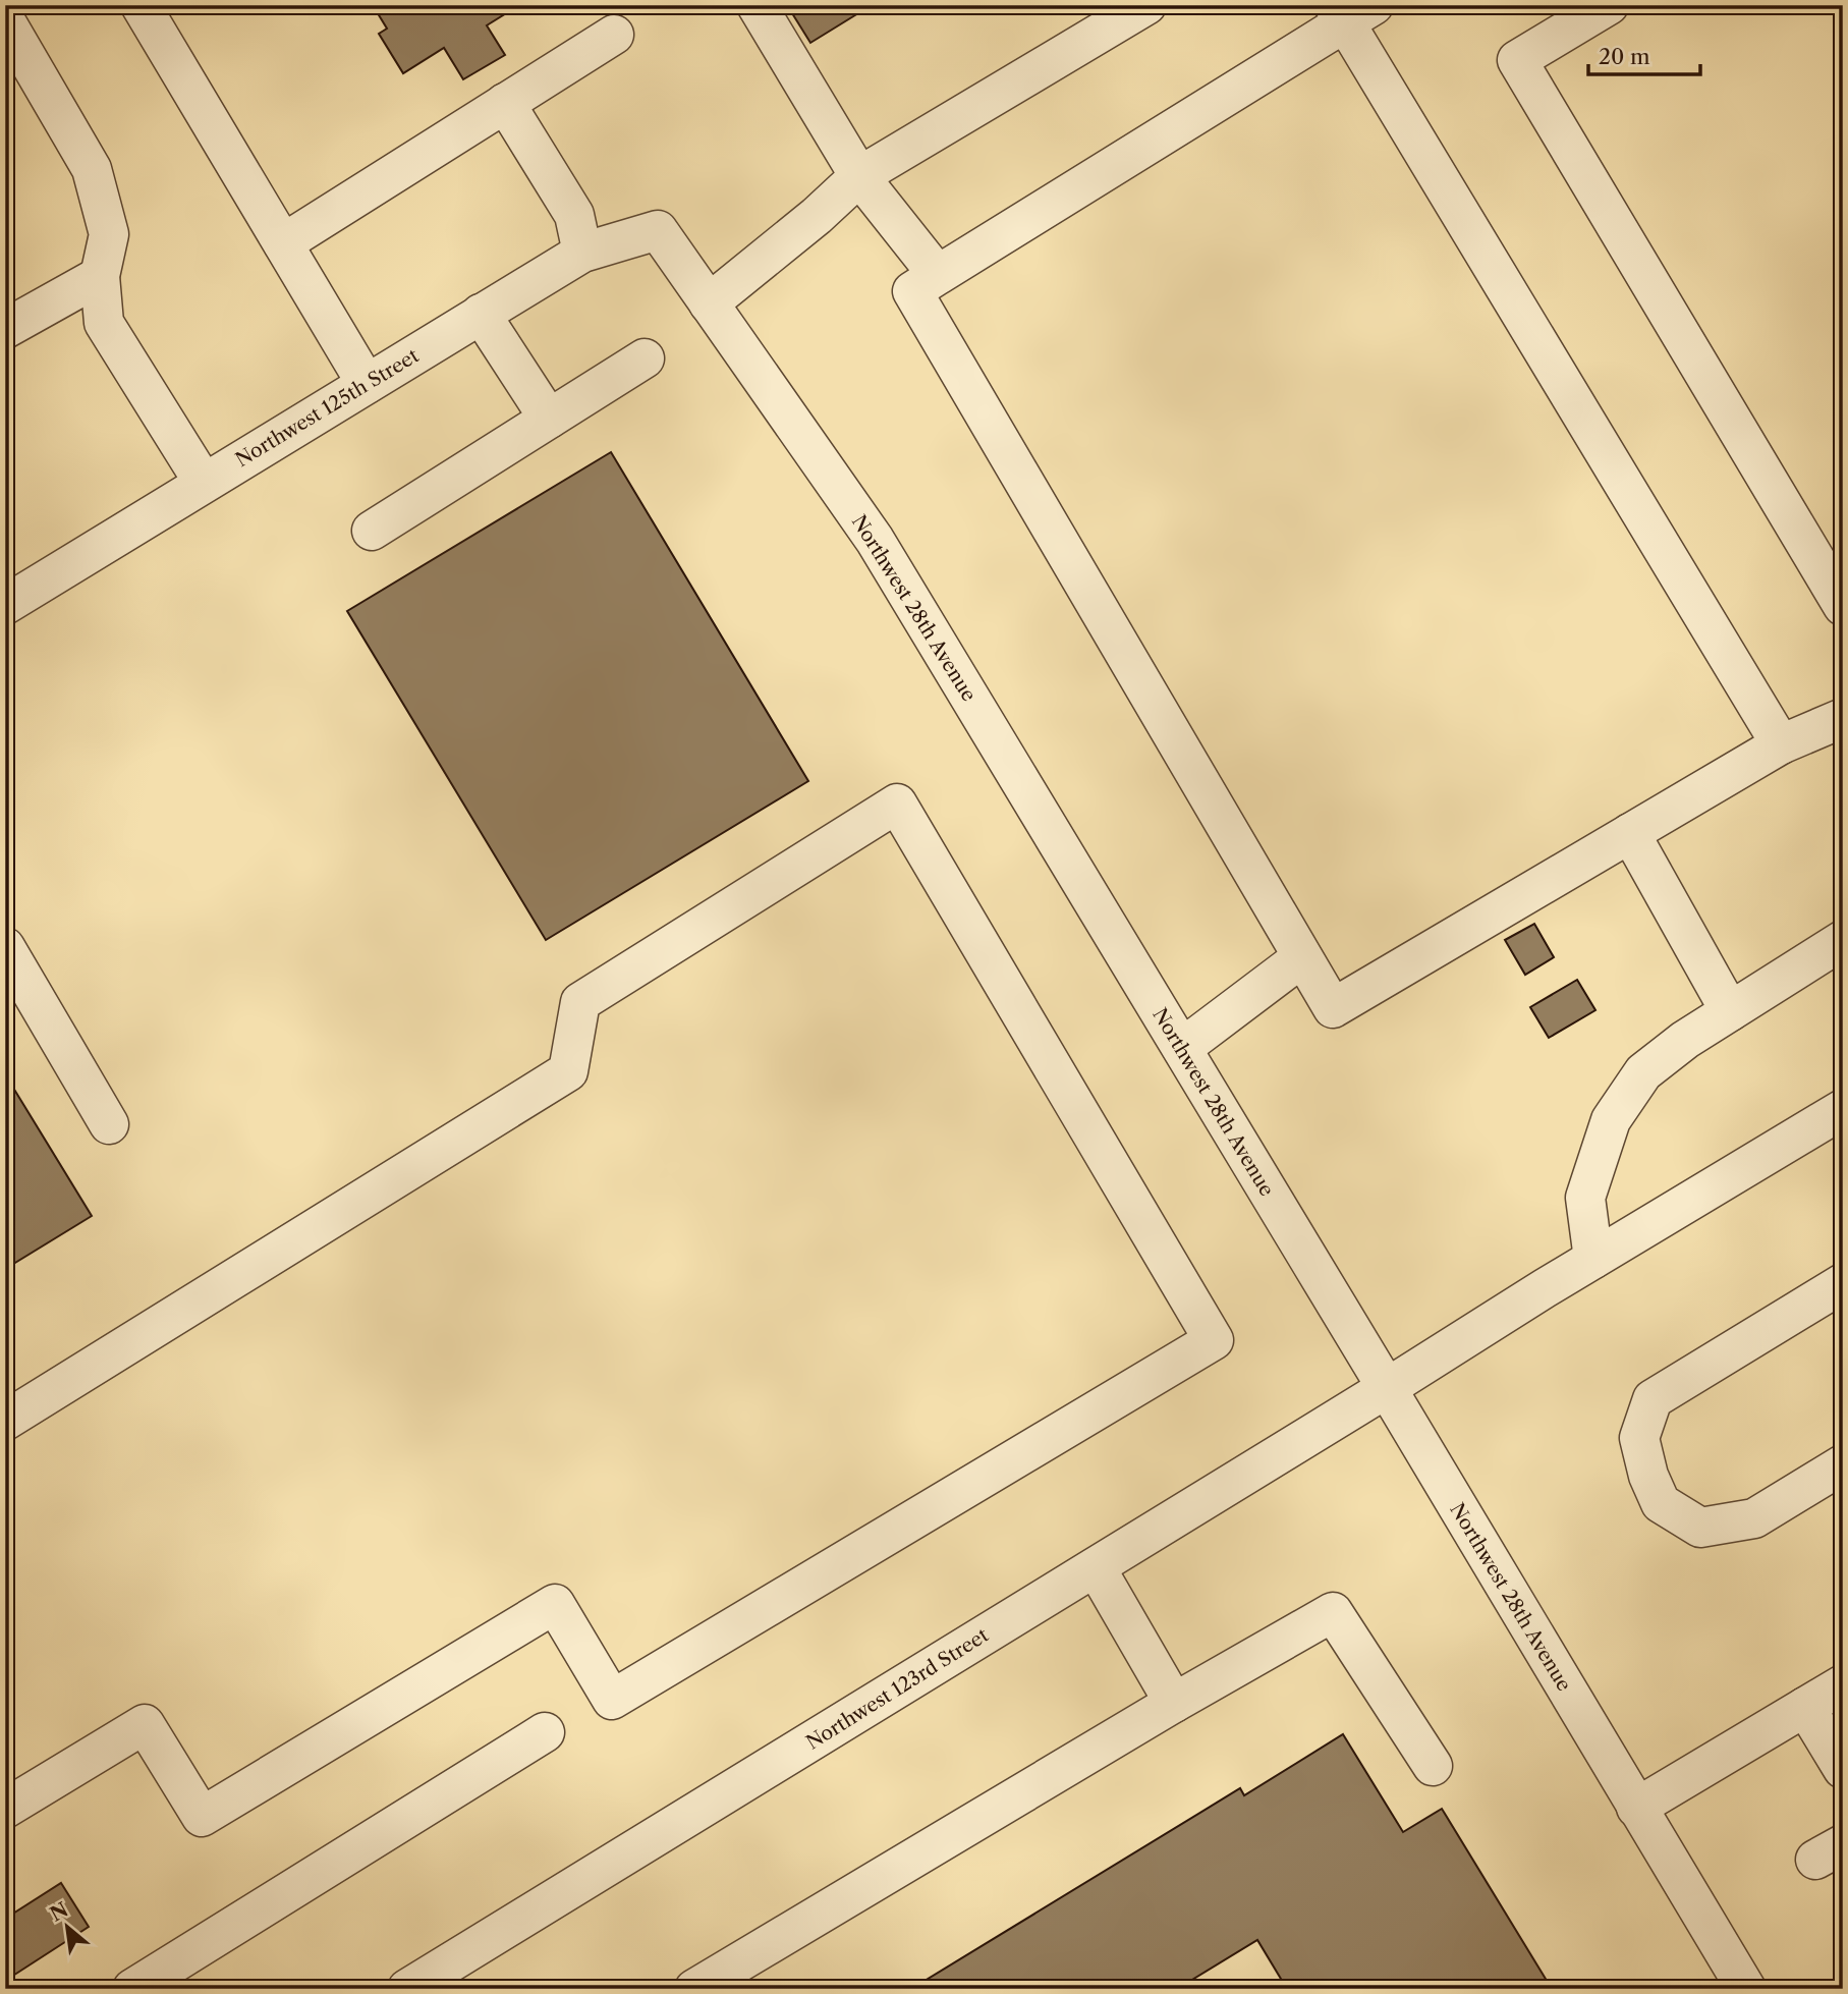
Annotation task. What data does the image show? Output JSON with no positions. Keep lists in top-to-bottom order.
{
  "streets": {
    "street": ["Northwest 125th Street", "Northwest 28th Avenue", "Northwest 123rd Street"]
  },
  "crossings": [
    ["Northwest 125th Street", "Northwest 28th Avenue"],
    ["Northwest 28th Avenue", "Northwest 123rd Street"]
  ],
  "scale_bar": "20 m",
  "north": "top left"
}
